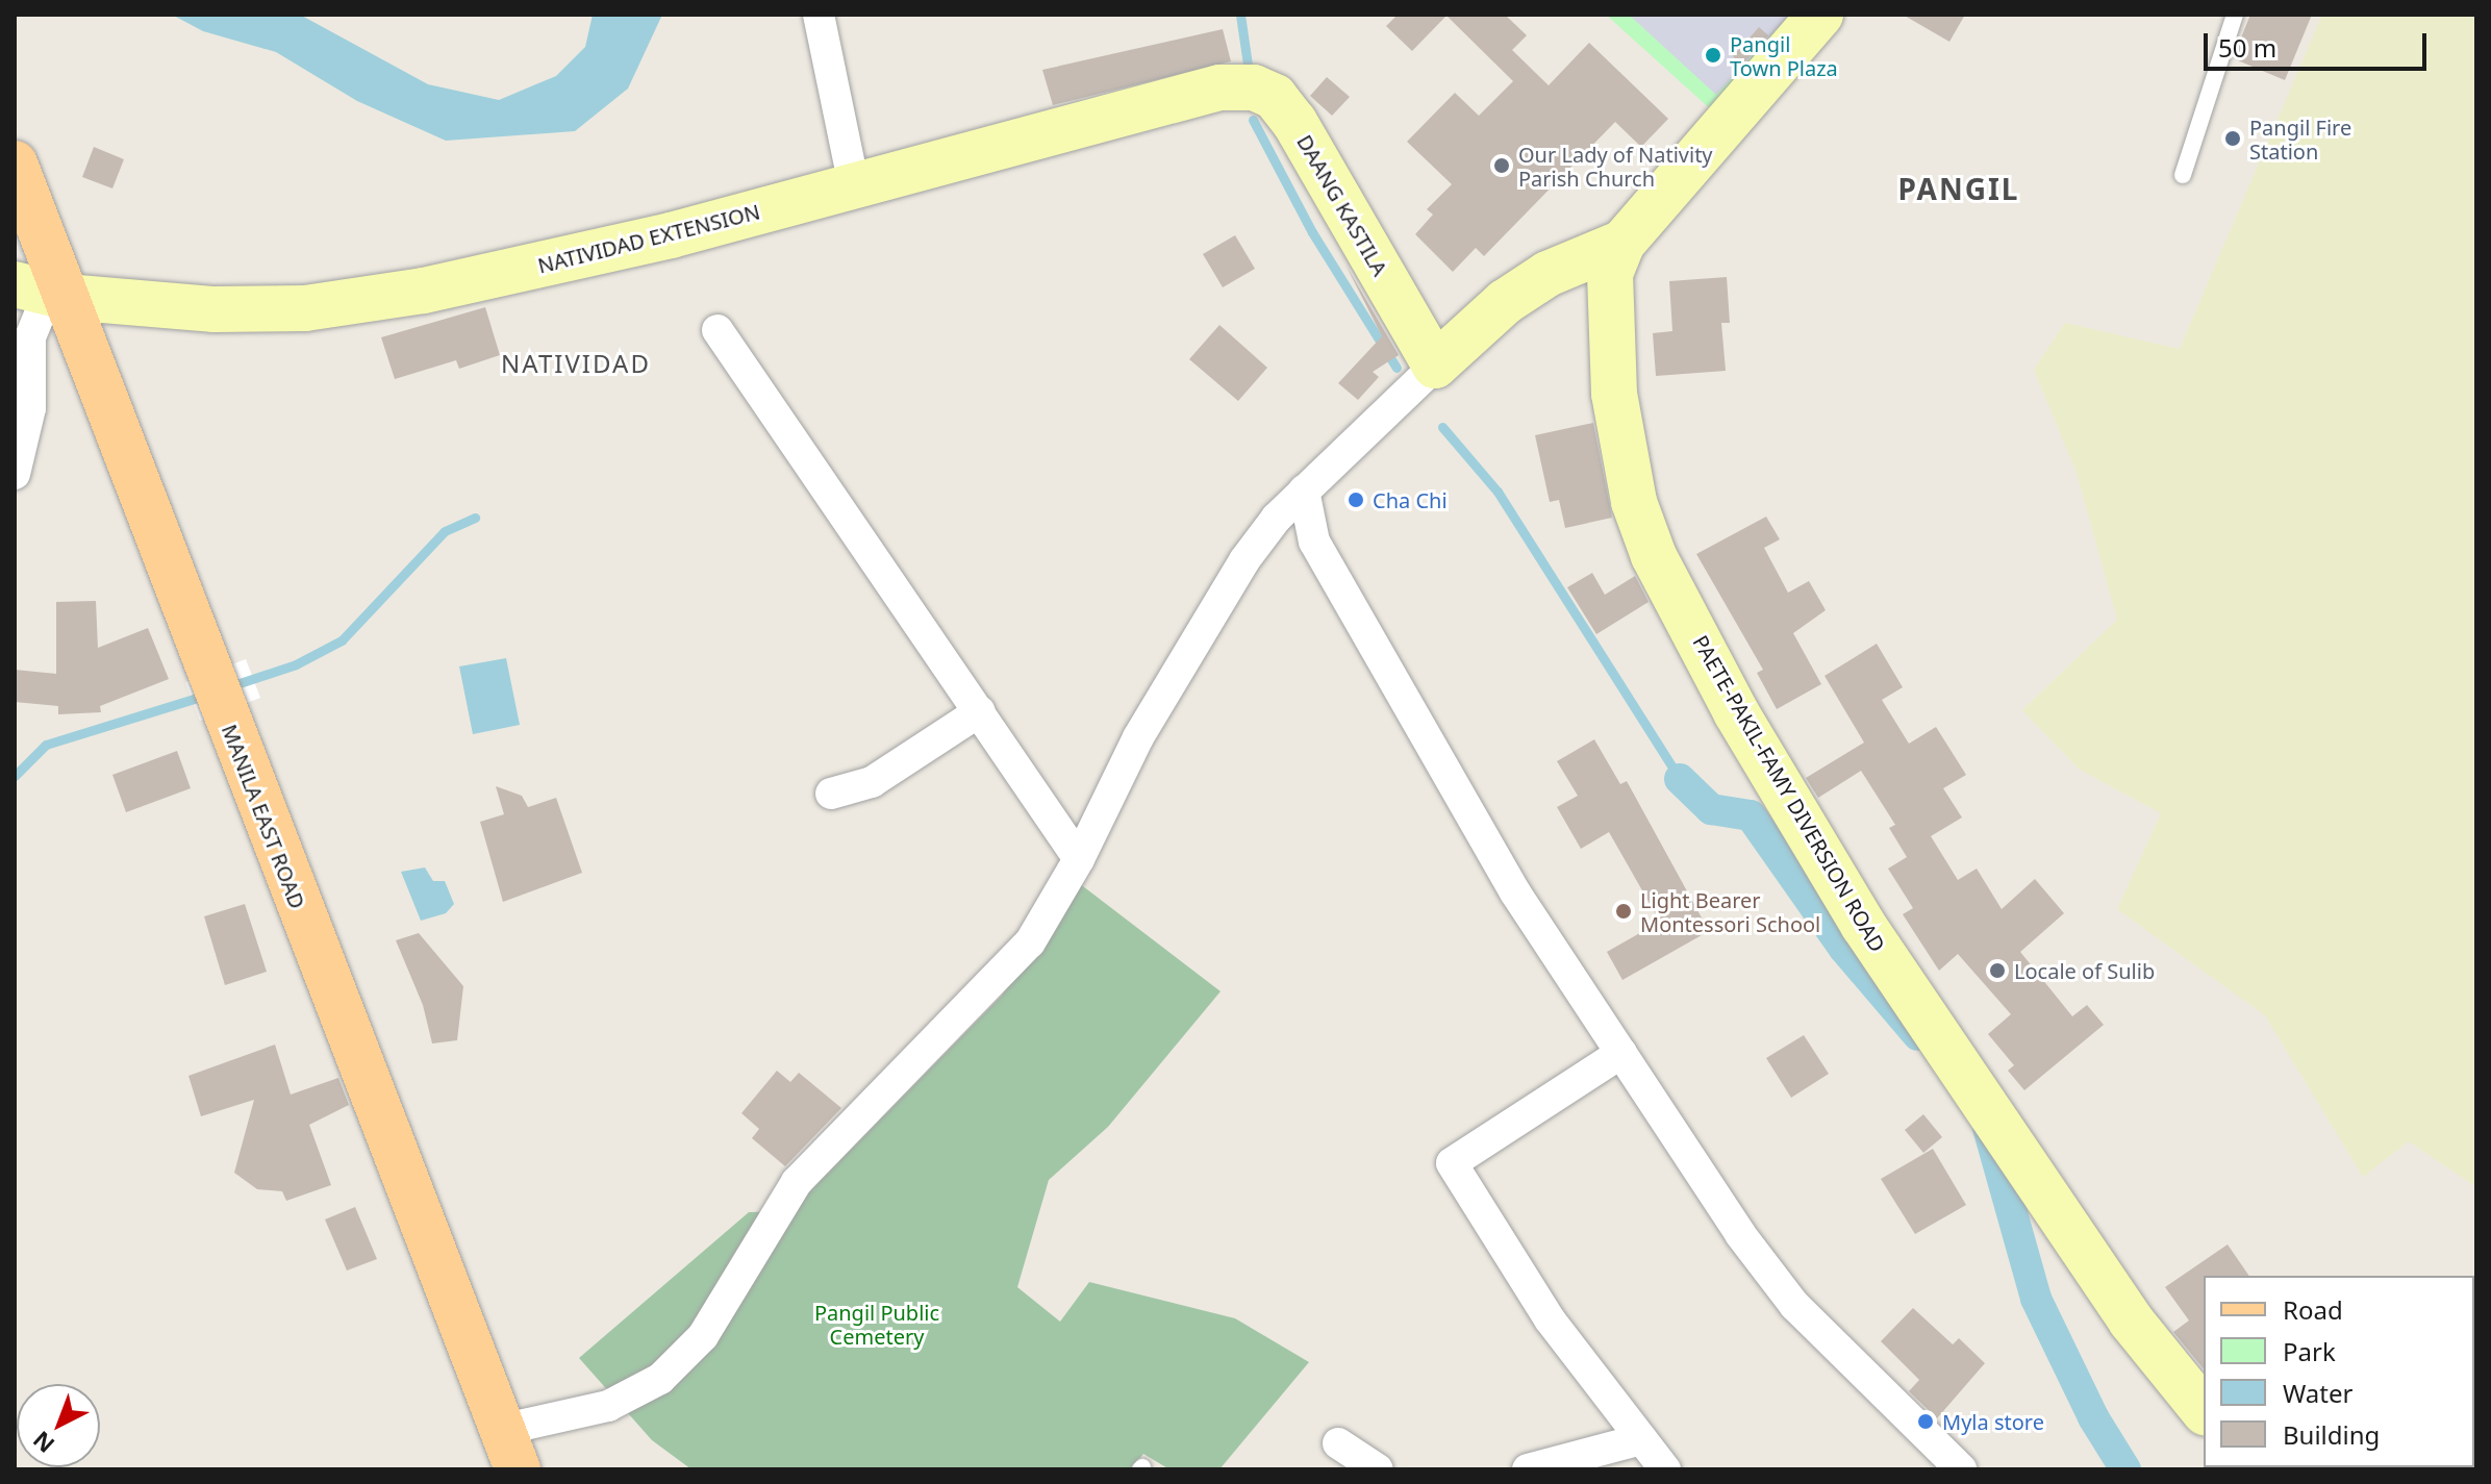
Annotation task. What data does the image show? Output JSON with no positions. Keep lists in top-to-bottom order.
{
  "streets": {
    "main road": ["MANILA EAST ROAD"],
    "street": ["DAANG KASTILA", "NATIVIDAD EXTENSION", "PAETE-PAKIL-FAMY DIVERSION ROAD"]
  },
  "crossings": [
    ["DAANG KASTILA", "NATIVIDAD EXTENSION"],
    ["NATIVIDAD EXTENSION", "MANILA EAST ROAD"]
  ],
  "districts": ["PANGIL", "NATIVIDAD"],
  "parks": ["Pangil Public Cemetery"],
  "places": [
    "Pangil Town Plaza",
    "Pangil Fire Station",
    "Our Lady of Nativity Parish Church",
    "Cha Chi",
    "Light Bearer Montessori School",
    "Locale of Sulib",
    "Myla store"
  ],
  "legend": [
    "Road",
    "Park",
    "Water",
    "Building"
  ],
  "scale_bar": "50 m",
  "north": "bottom left"
}
